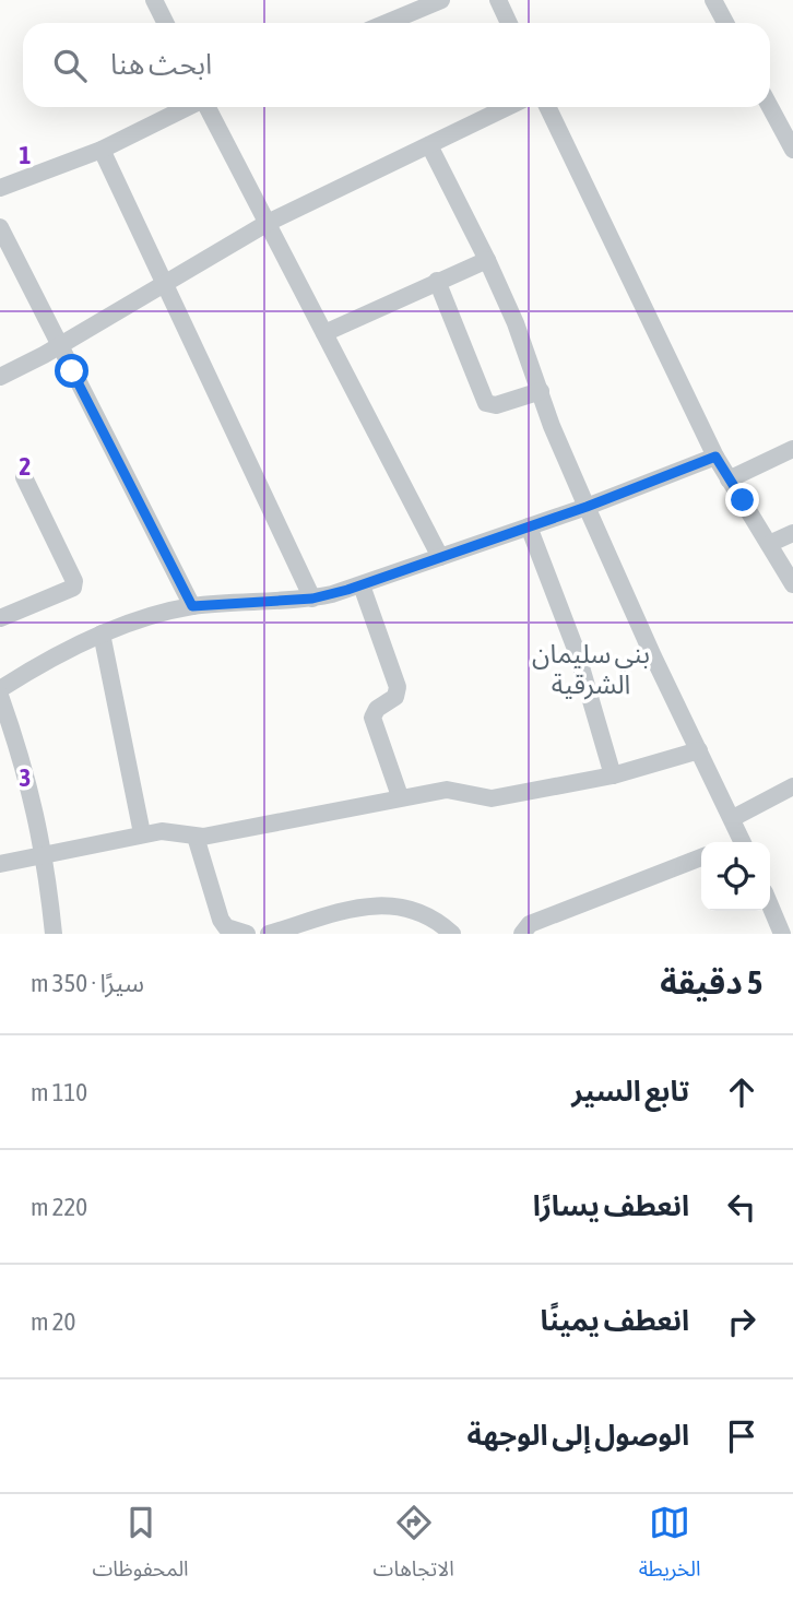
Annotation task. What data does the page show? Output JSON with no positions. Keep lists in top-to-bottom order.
{
  "districts": ["بني سليمان الشرقية"],
  "page": {
    "search": "ابحث هنا",
    "heading": ["5 دقيقة", "سيرًا · 350 m"],
    "list": [
      ["تابع السير", "110 m"],
      ["انعطف يسارًا", "220 m"],
      ["انعطف يمينًا", "20 m"],
      "الوصول إلى الوجهة"
    ],
    "nav": ["الخريطة", "الاتجاهات", "المحفوظات"]
  },
  "grid": {
    "rows": ["1", "2", "3"]
  }
}
